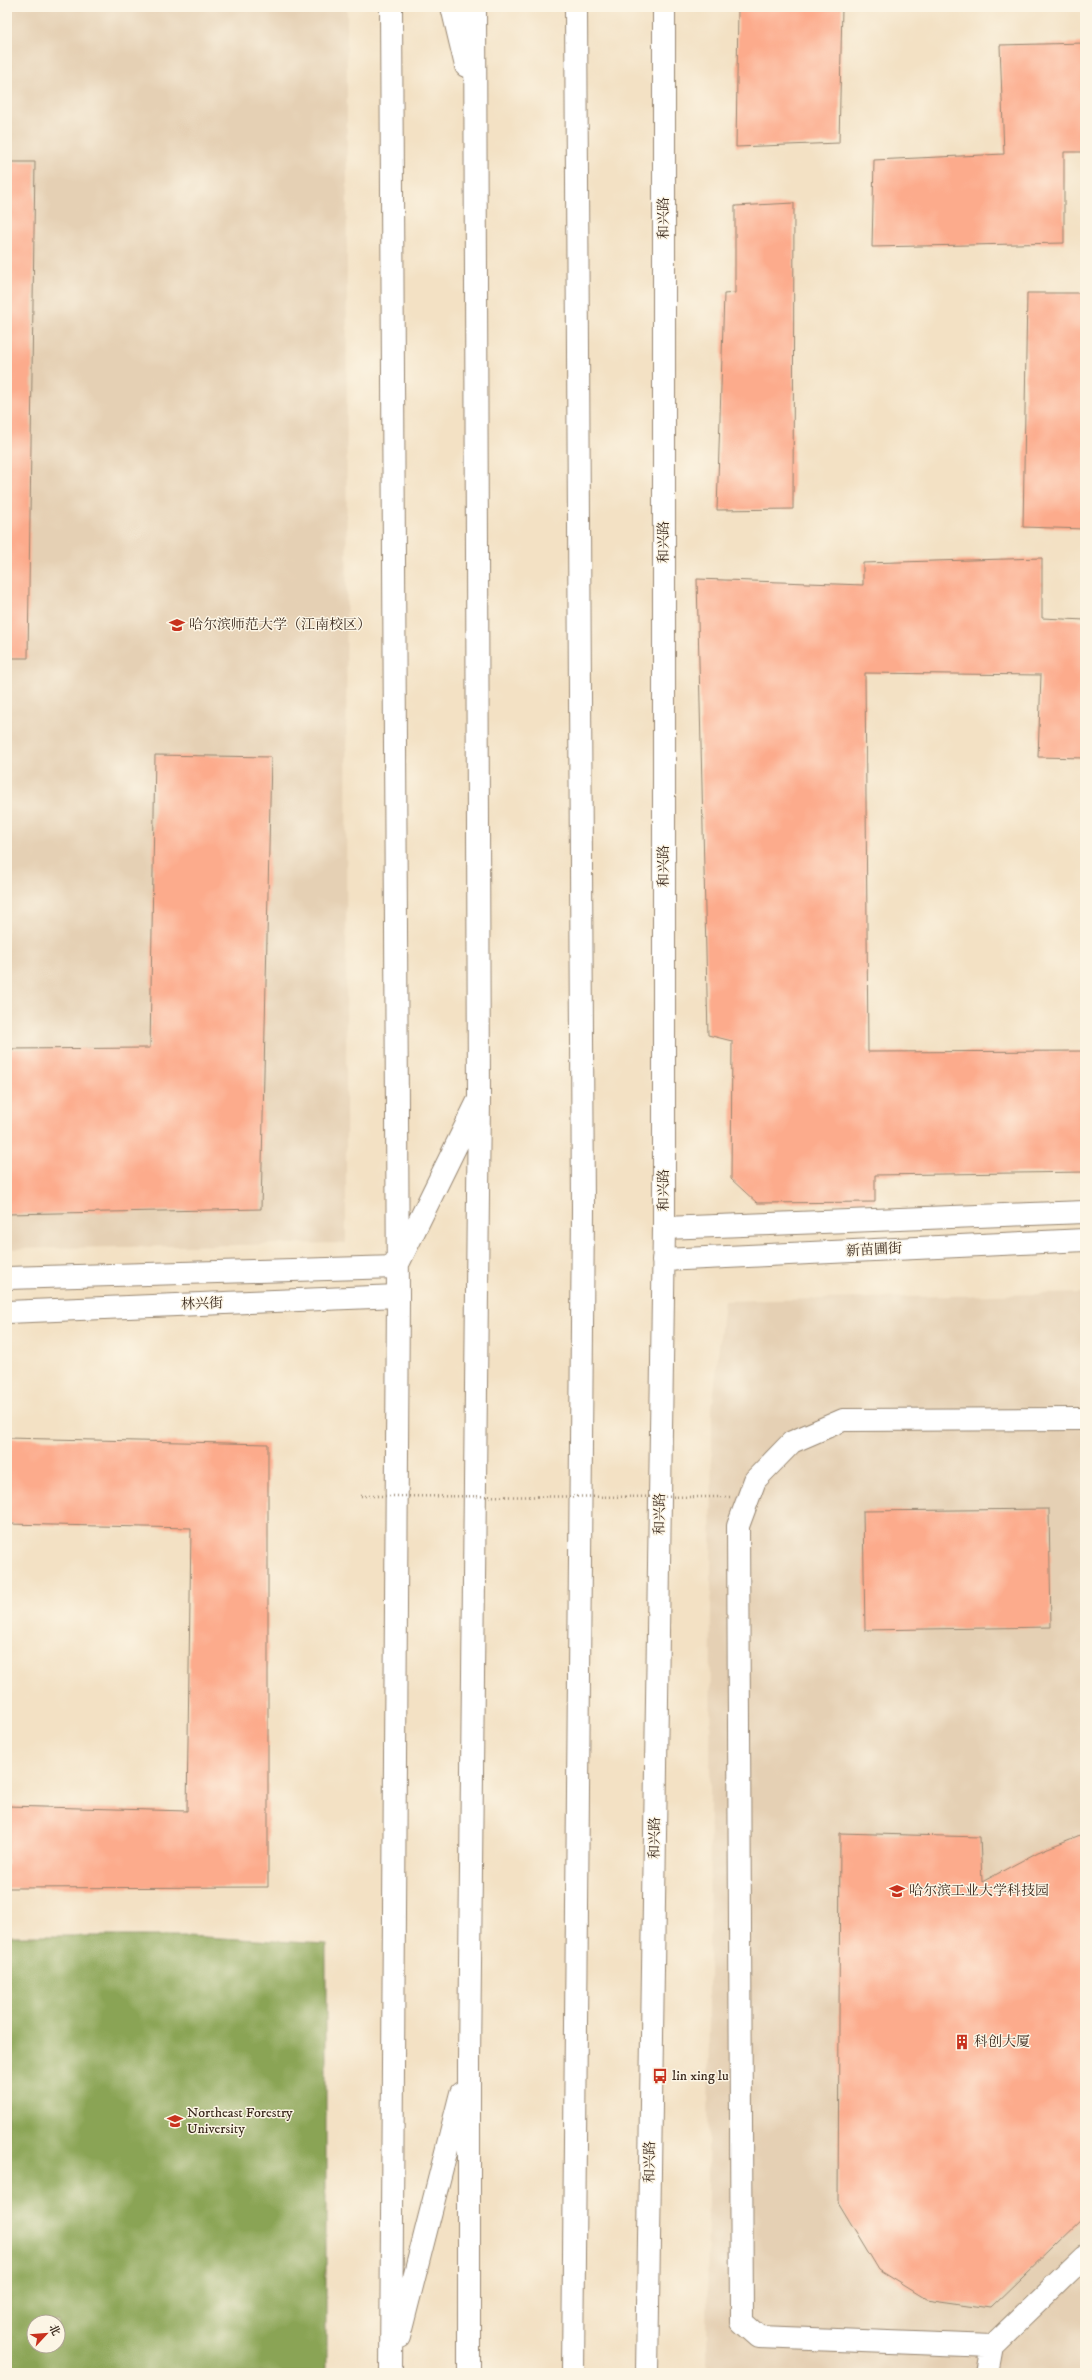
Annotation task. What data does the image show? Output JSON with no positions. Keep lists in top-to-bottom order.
{
  "streets": {
    "main road": ["和兴路", "新苗圃街", "林兴街"]
  },
  "crossings": [
    ["和兴路", "新苗圃街"]
  ],
  "places": {
    "school or university": ["哈尔滨师范大学（江南校区）", "哈尔滨工业大学科技园", "Northeast Forestry University"],
    "building": ["科创大厦"],
    "bus stop": ["lin xing lu"]
  },
  "north": "top right"
}
